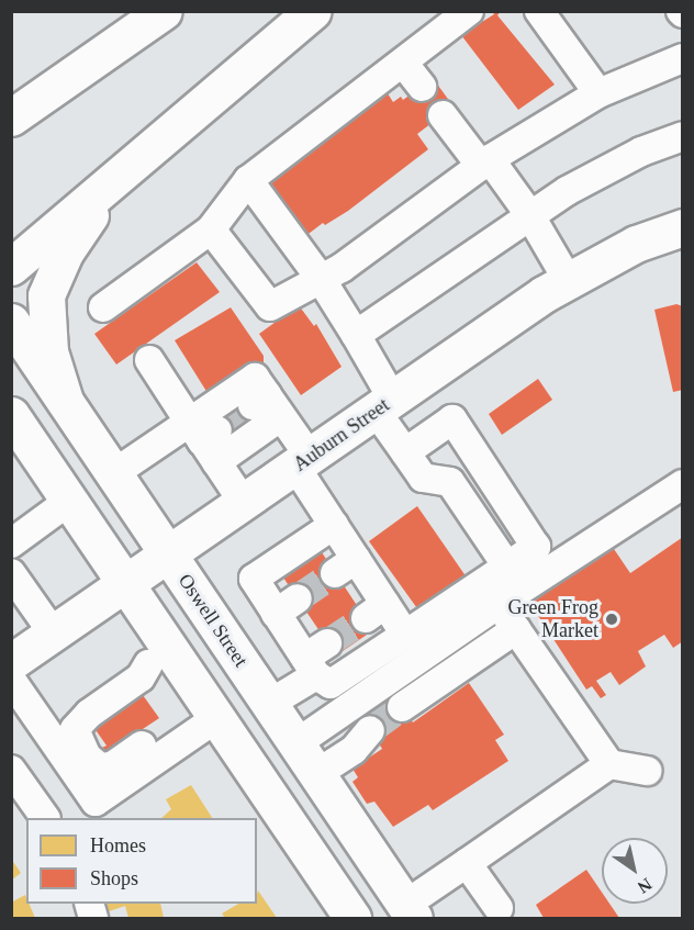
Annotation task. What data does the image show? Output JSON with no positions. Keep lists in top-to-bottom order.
{
  "streets": {
    "main road": ["Auburn Street", "Oswell Street"]
  },
  "crossings": [
    ["Auburn Street", "Oswell Street"]
  ],
  "places": ["Green Frog Market"],
  "legend": ["Homes", "Shops"],
  "north": "bottom right"
}
